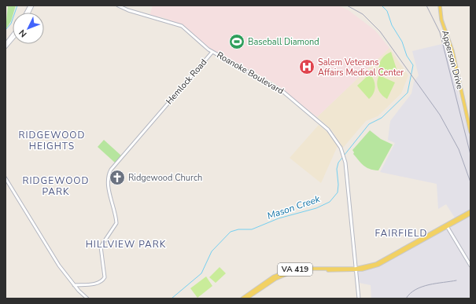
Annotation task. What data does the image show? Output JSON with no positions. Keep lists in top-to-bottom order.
{
  "streets": {
    "main road": [
      "Apperson Drive",
      "Roanoke Boulevard",
      "Hemlock Road",
      "VA 419"
    ]
  },
  "crossings": [
    ["Roanoke Boulevard", "Hemlock Road"],
    ["Roanoke Boulevard", "VA 419"]
  ],
  "districts": [
    "RIDGEWOOD HEIGHTS",
    "RIDGEWOOD PARK",
    "FAIRFIELD",
    "HILLVIEW PARK"
  ],
  "water": ["Mason Creek"],
  "places": {
    "sports": ["Baseball Diamond"],
    "hospital": ["Salem Veterans Affairs Medical Center"],
    "church": ["Ridgewood Church"]
  },
  "north": "bottom left"
}
